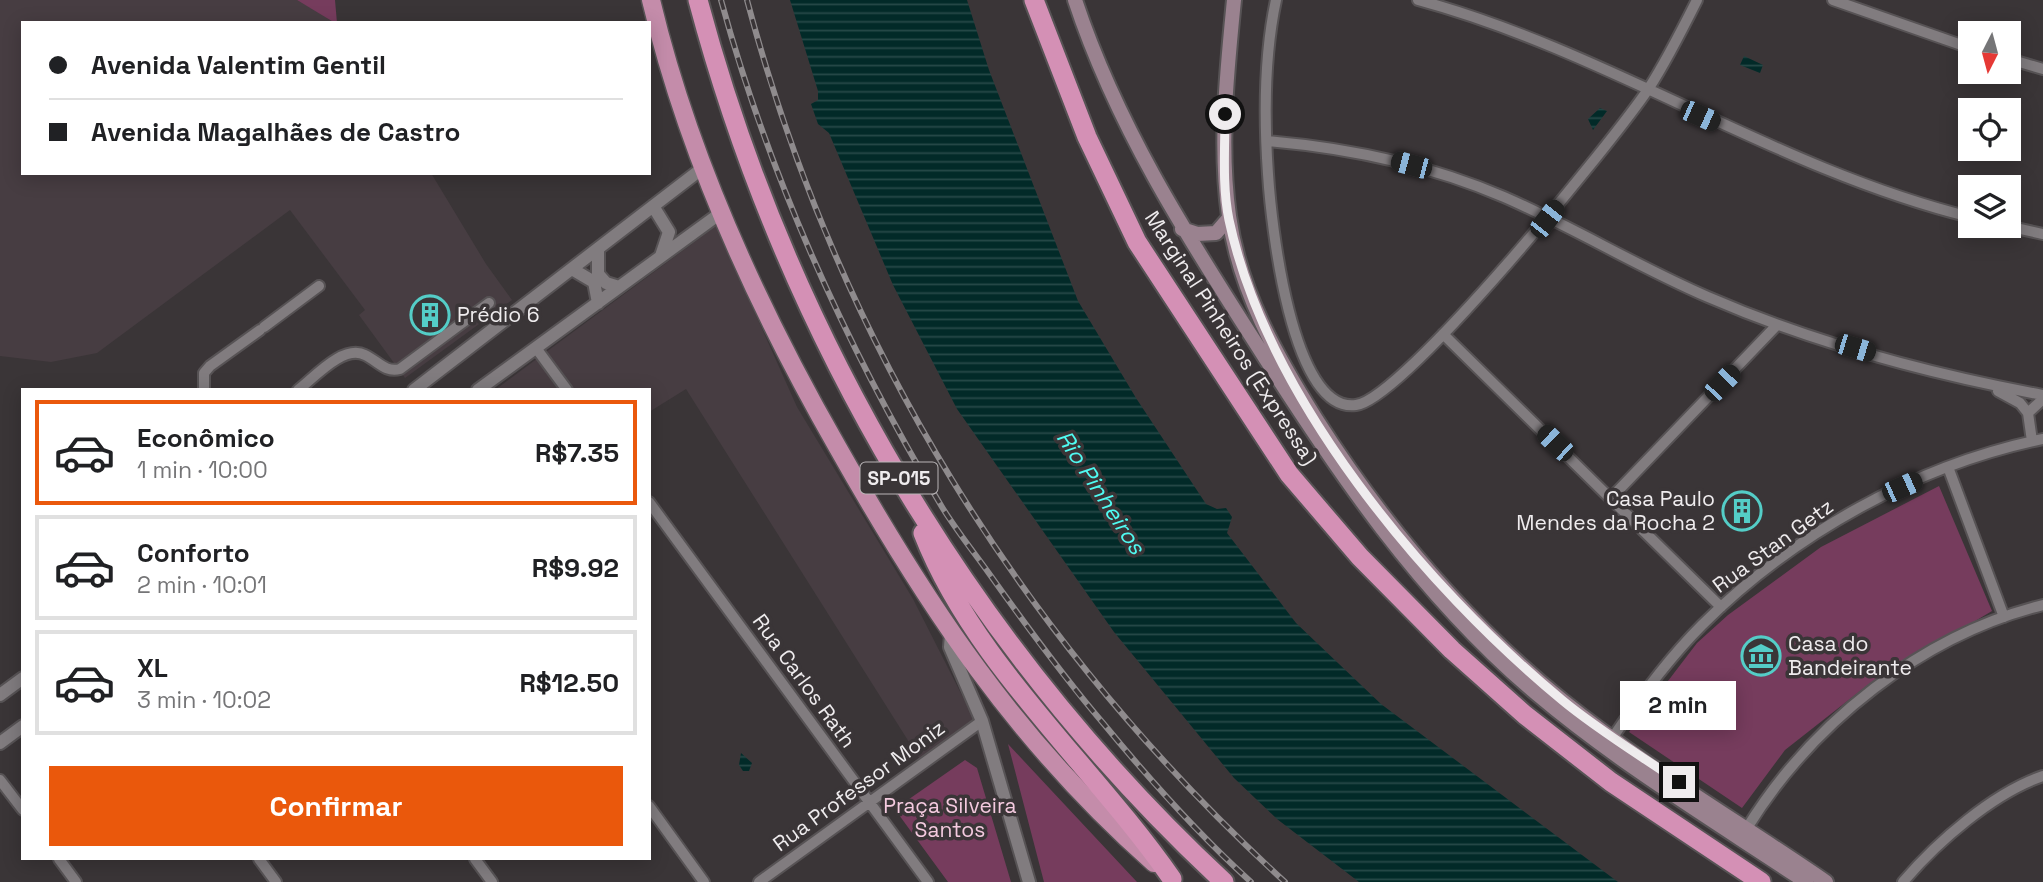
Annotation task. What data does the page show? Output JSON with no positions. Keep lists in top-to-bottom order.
{
  "streets": {
    "highway": ["Marginal Pinheiros (Expressa)", "SP-015"],
    "street": ["Rua Stan Getz", "Rua Carlos Rath", "Rua Professor Moniz"]
  },
  "crossings": [
    ["Rua Carlos Rath", "Rua Professor Moniz"]
  ],
  "water": ["Rio Pinheiros"],
  "parks": ["Praça Silveira Santos"],
  "places": {
    "building": ["Prédio 6", "Casa Paulo Mendes da Rocha 2"],
    "museum": ["Casa do Bandeirante"]
  },
  "north": "bottom",
  "page": {
    "banner": ["Avenida Valentim Gentil", "Avenida Magalhães de Castro"],
    "list": [
      {
        "name": "Econômico",
        "note": "1 min · 10:00",
        "value": "R$7.35"
      },
      {
        "name": "Conforto",
        "note": "2 min · 10:01",
        "value": "R$9.92"
      },
      {
        "name": "XL",
        "note": "3 min · 10:02",
        "value": "R$12.50"
      }
    ],
    "bubble": "2 min",
    "buttons": "Confirmar"
  }
}
